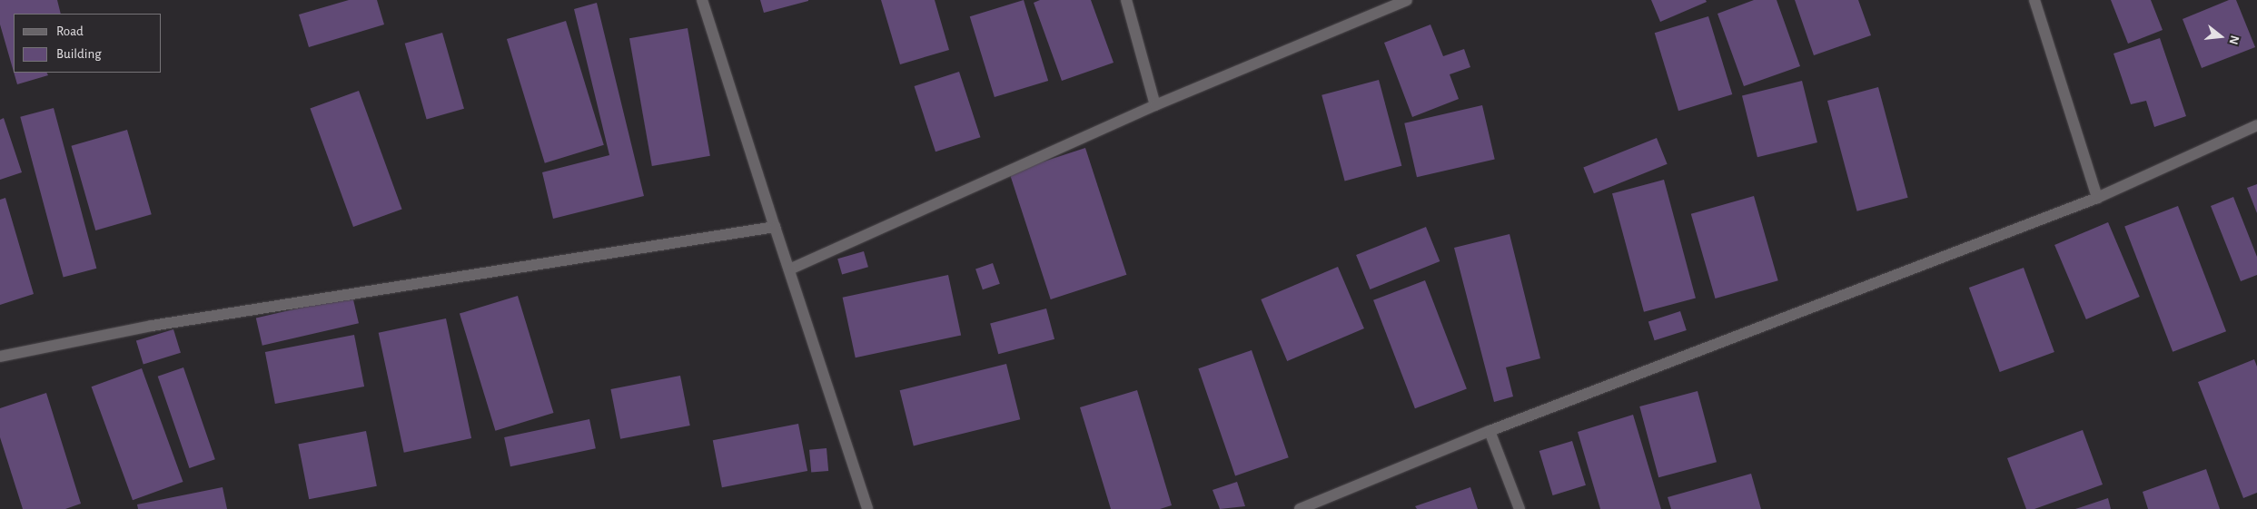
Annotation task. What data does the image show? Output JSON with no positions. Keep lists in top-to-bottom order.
{
  "legend": ["Road", "Building"],
  "north": "right"
}
